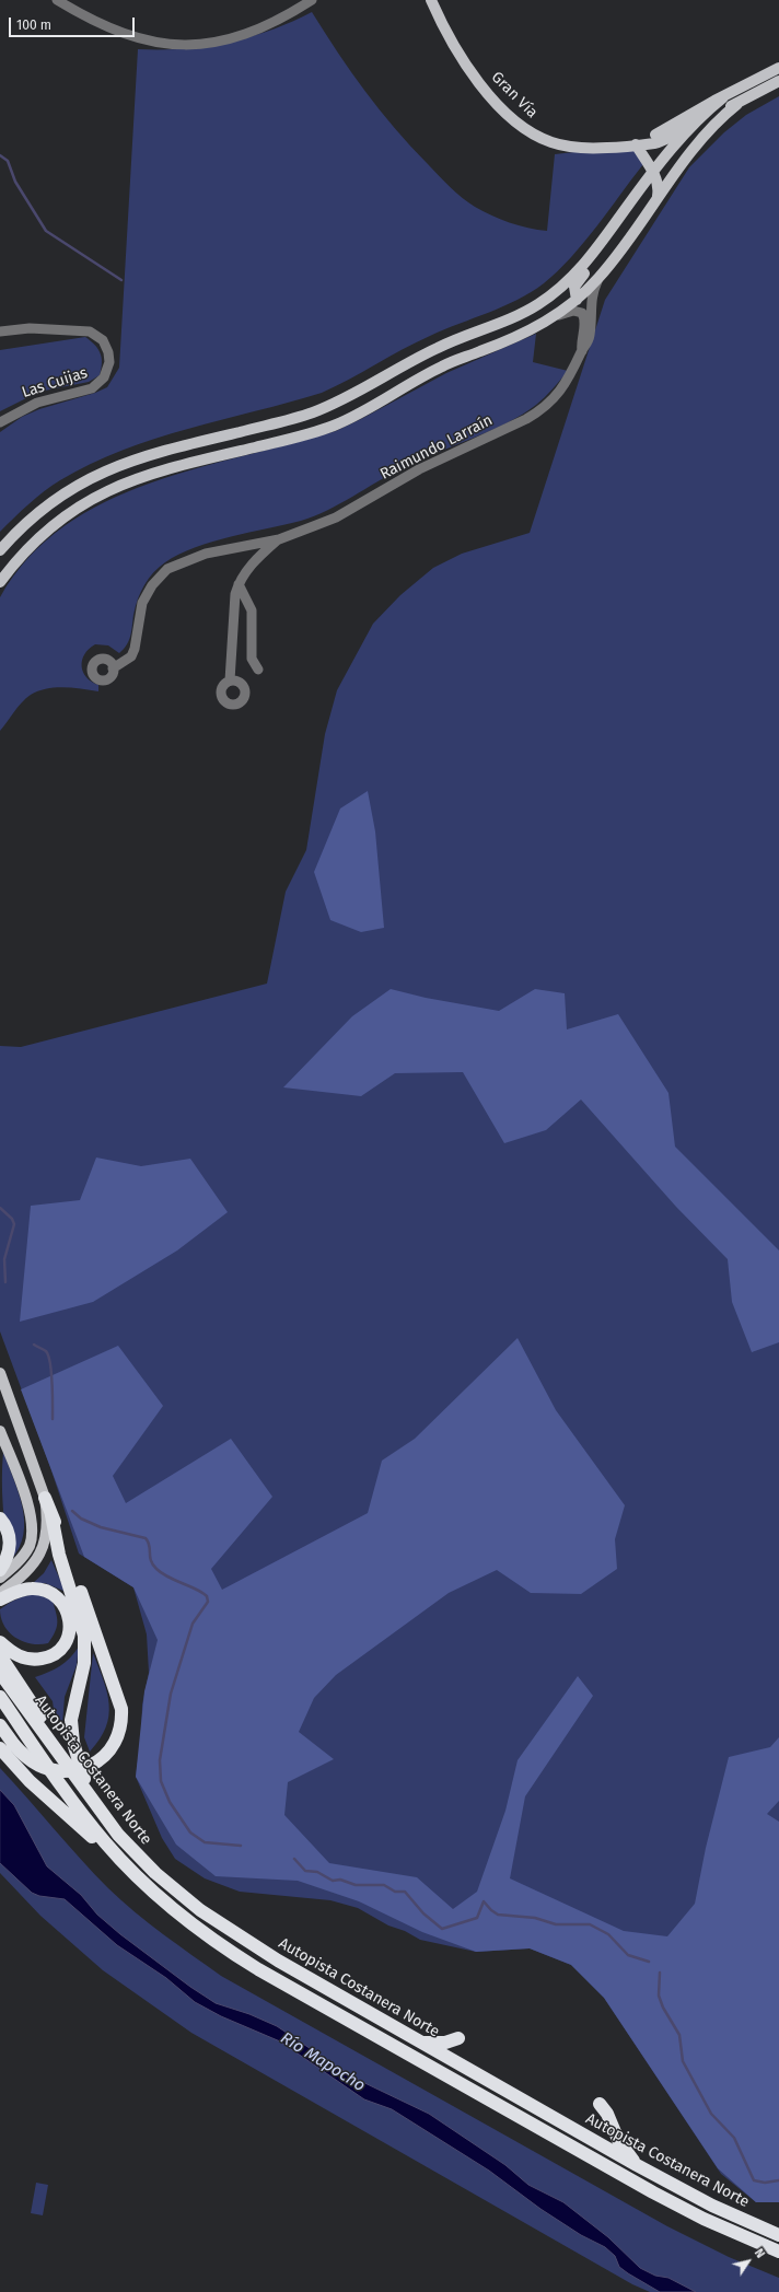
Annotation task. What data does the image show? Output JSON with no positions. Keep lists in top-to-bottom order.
{
  "streets": {
    "highway": ["Autopista Costanera Norte"],
    "main road": ["Gran Vía"],
    "street": ["Las Cuijas", "Raimundo Larraín"]
  },
  "water": ["Río Mapocho"],
  "scale_bar": "100 m",
  "north": "top right"
}
